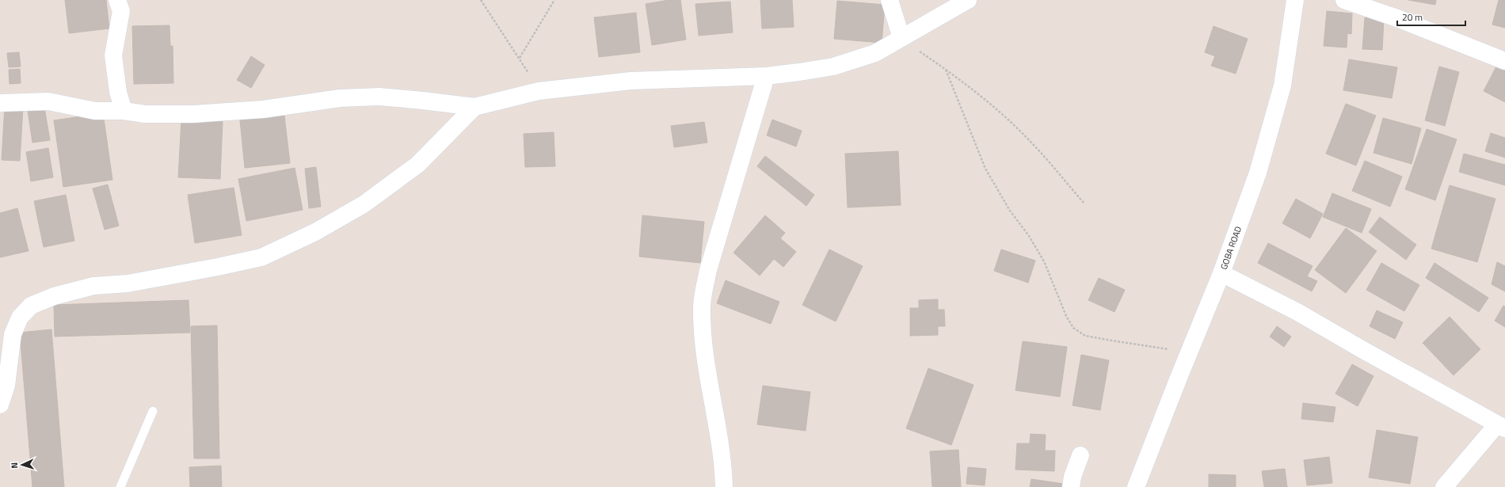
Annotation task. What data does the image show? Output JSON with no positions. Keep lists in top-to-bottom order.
{
  "streets": {
    "street": ["GOBA ROAD"]
  },
  "scale_bar": "20 m",
  "north": "left"
}
